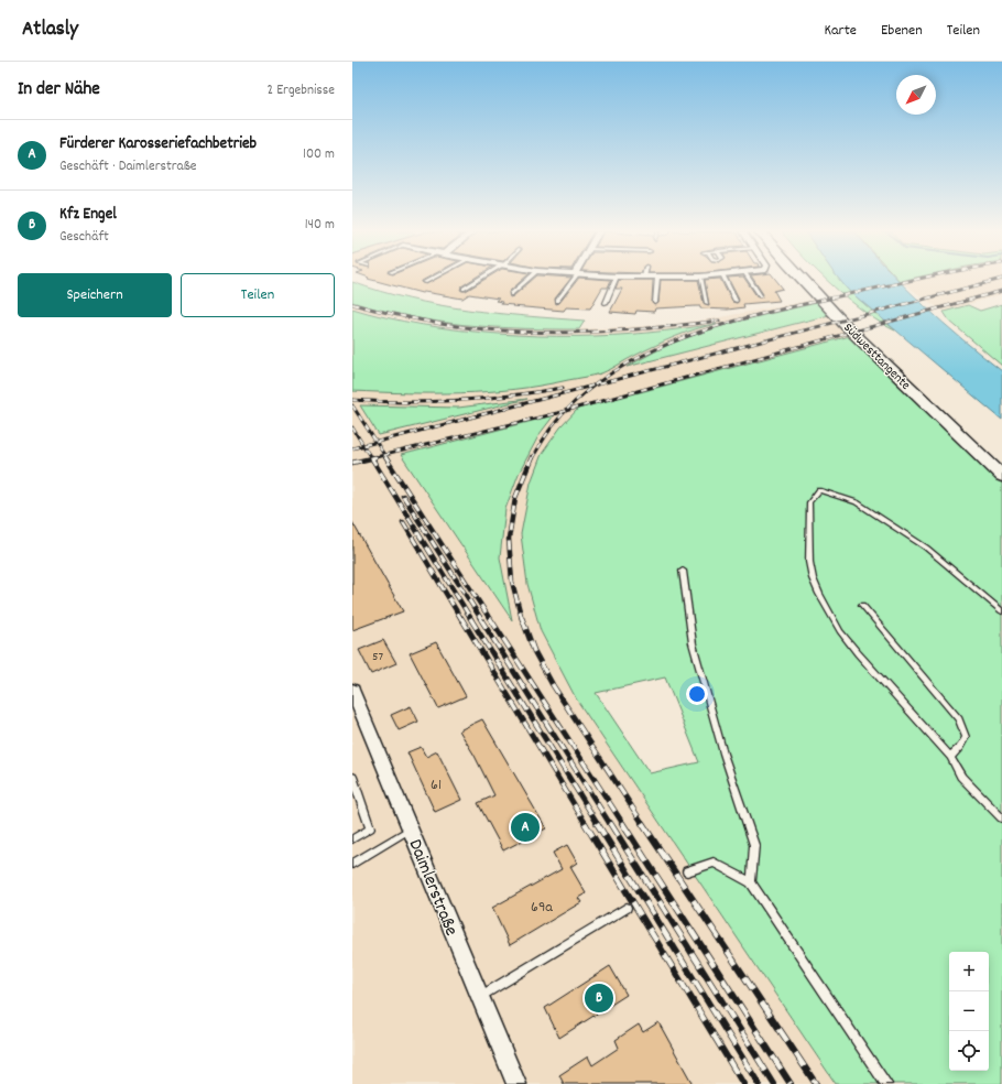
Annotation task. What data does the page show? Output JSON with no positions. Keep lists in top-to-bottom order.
{
  "streets": {
    "highway": ["Südwesttangente"],
    "street": ["Daimlerstraße"]
  },
  "house_numbers": ["57", "61", "69a"],
  "north": "bottom left",
  "page": {
    "header": "Atlasly",
    "nav": ["Karte", "Ebenen", "Teilen"],
    "heading": ["In der Nähe", "2 Ergebnisse"],
    "list": [
      {
        "mark": "A",
        "name": "Fürderer Karosseriefachbetrieb",
        "note": "Geschäft · Daimlerstraße",
        "value": "100 m"
      },
      {
        "mark": "B",
        "name": "Kfz Engel",
        "note": "Geschäft",
        "value": "140 m"
      }
    ],
    "buttons": ["Speichern", "Teilen"],
    "pins": ["A", "B"],
    "map_buttons": ["+", "−"]
  }
}
